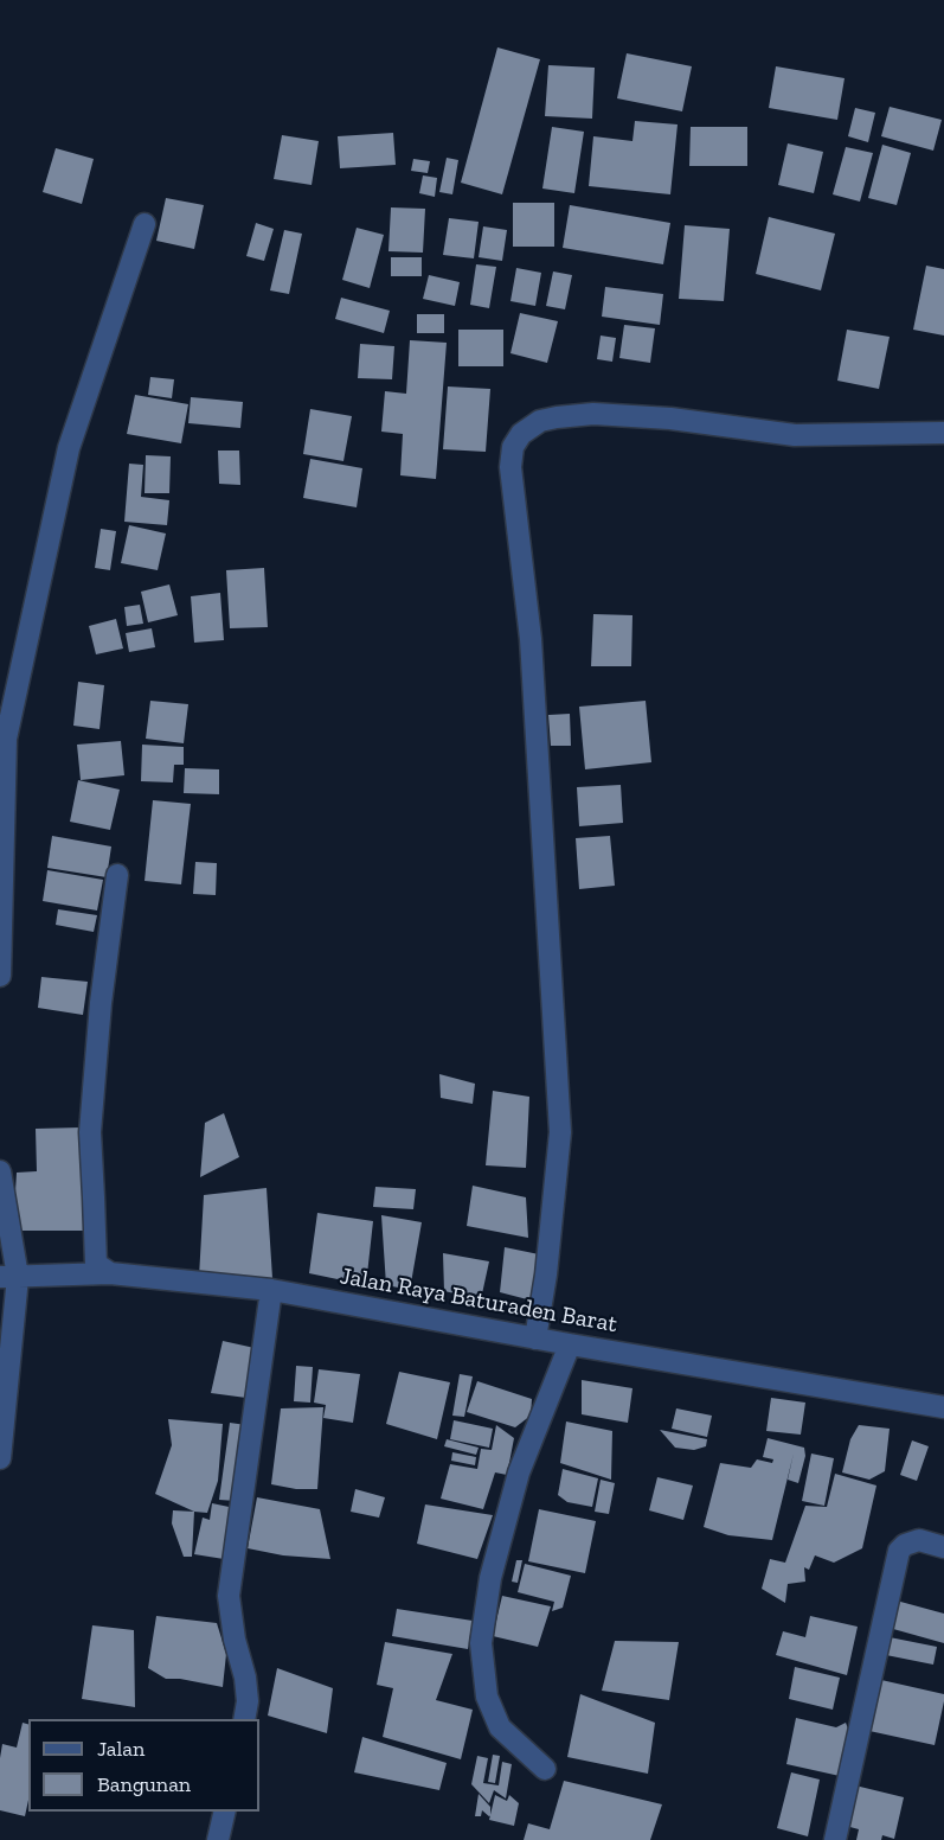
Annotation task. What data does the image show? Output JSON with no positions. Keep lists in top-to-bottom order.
{
  "streets": {
    "street": ["Jalan Raya Baturaden Barat"]
  },
  "legend": ["Jalan", "Bangunan"]
}
